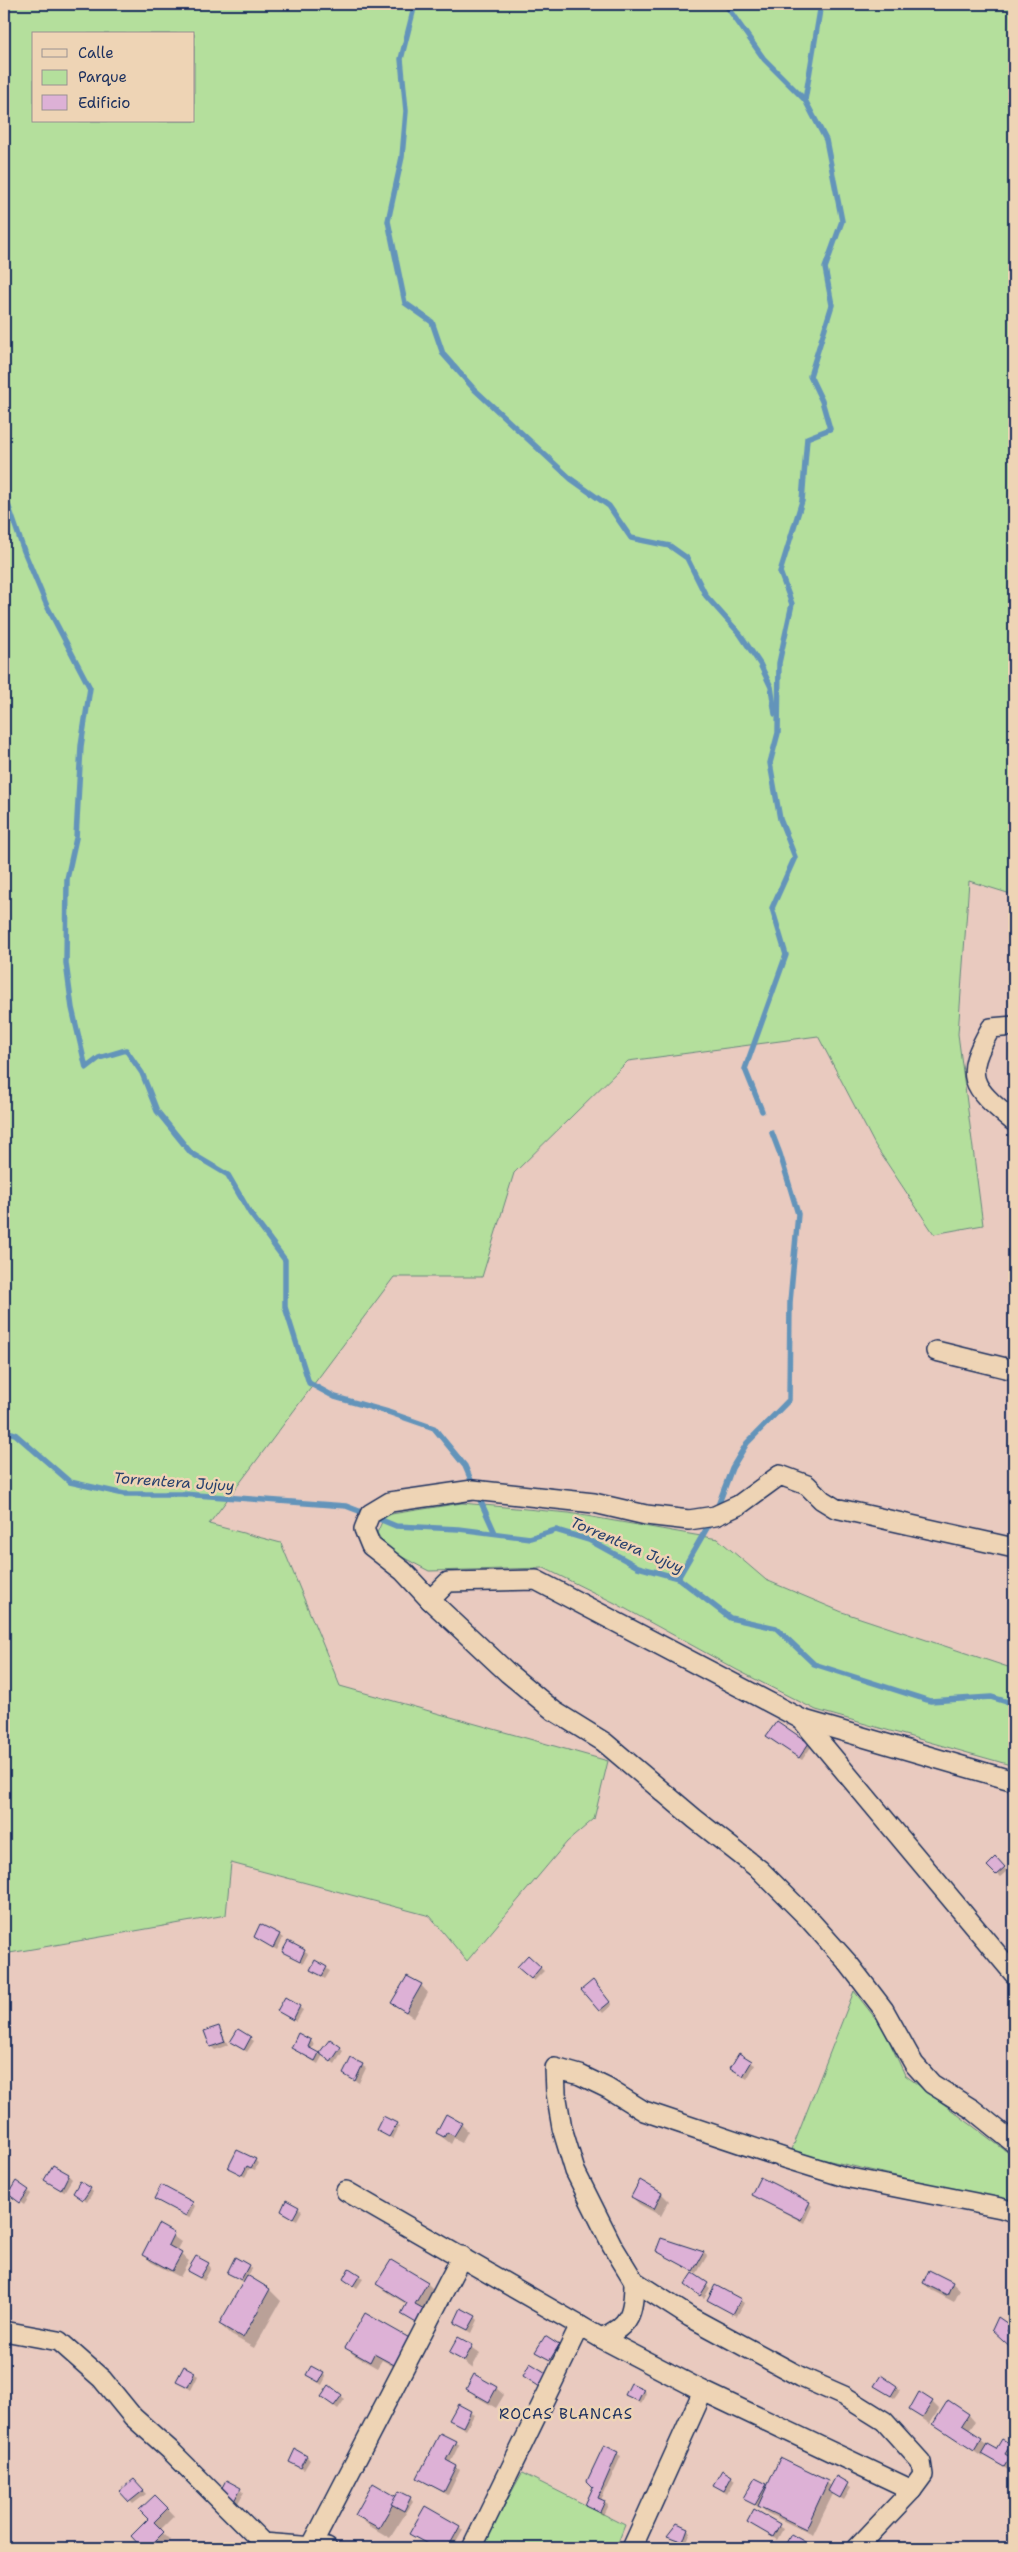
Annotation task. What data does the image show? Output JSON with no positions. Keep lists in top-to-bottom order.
{
  "districts": ["ROCAS BLANCAS"],
  "water": ["Torrentera Jujuy"],
  "legend": ["Calle", "Parque", "Edificio"]
}
